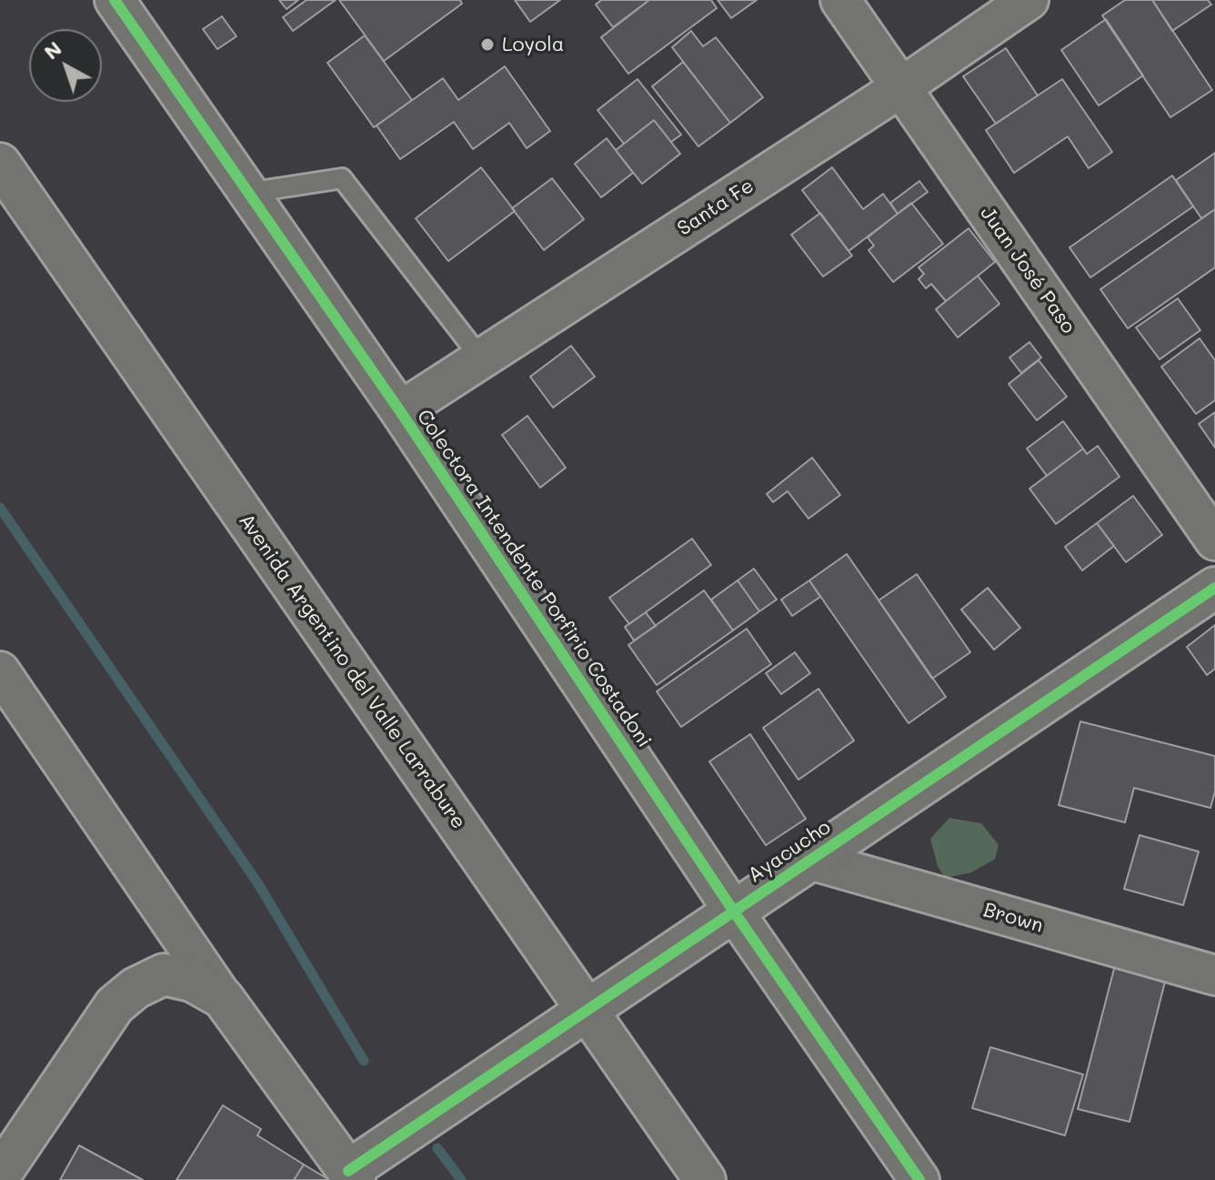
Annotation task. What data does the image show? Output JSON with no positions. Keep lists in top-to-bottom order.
{
  "streets": {
    "main road": ["Avenida Argentino del Valle Larrabure", "Ayacucho"],
    "street": [
      "Santa Fe",
      "Juan José Paso",
      "Colectora Intendente Porfirio Costadoni",
      "Brown"
    ]
  },
  "crossings": [
    ["Santa Fe", "Juan José Paso"],
    ["Santa Fe", "Colectora Intendente Porfirio Costadoni"],
    ["Colectora Intendente Porfirio Costadoni", "Ayacucho"],
    ["Avenida Argentino del Valle Larrabure", "Ayacucho"],
    ["Ayacucho", "Brown"]
  ],
  "places": ["Loyola"],
  "north": "top left"
}
